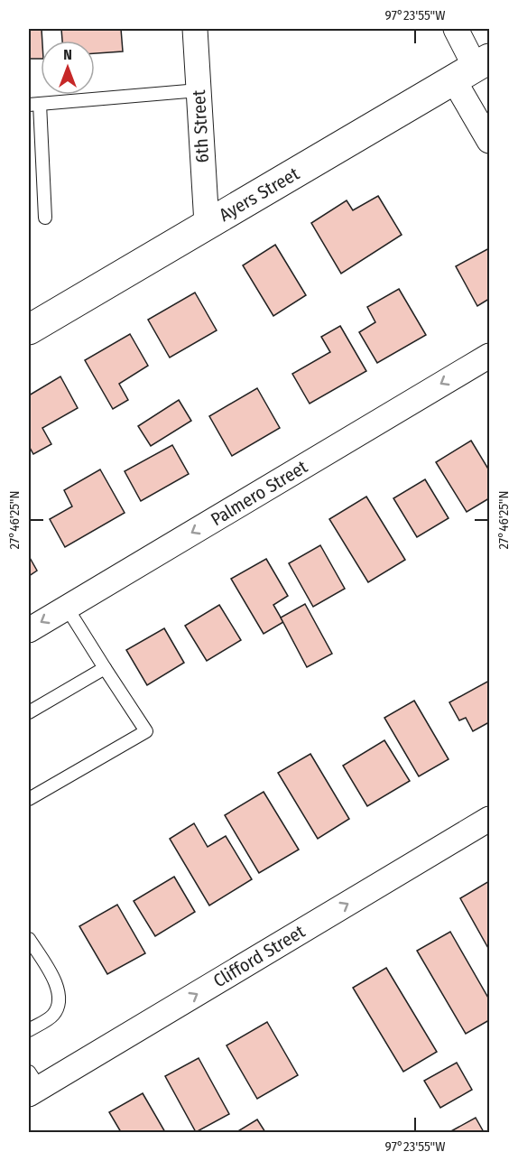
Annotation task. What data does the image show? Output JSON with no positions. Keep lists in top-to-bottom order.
{
  "streets": {
    "main road": ["Ayers Street"],
    "street": ["6th Street", "Palmero Street", "Clifford Street"]
  },
  "crossings": [
    ["6th Street", "Ayers Street"]
  ],
  "one_way": ["Palmero Street", "Clifford Street"],
  "north": "top",
  "coordinates": ["97°23'55\"W", "27°46'25\"N"]
}
